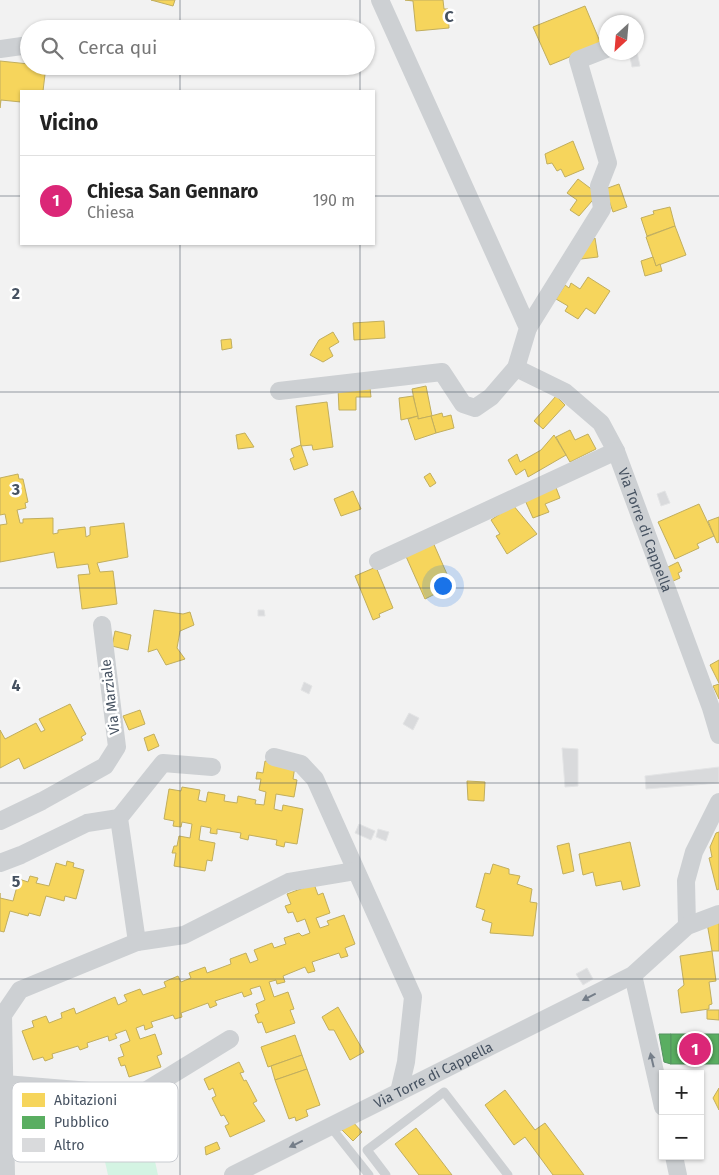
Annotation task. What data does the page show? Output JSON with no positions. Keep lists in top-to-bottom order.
{
  "streets": {
    "street": ["Via Torre di Cappella", "Via Marziale"]
  },
  "one_way": ["Via Torre di Cappella"],
  "legend": ["Abitazioni", "Pubblico", "Altro"],
  "north": "bottom left",
  "page": {
    "search": "Cerca qui",
    "heading": "Vicino",
    "list": [
      {
        "mark": "1",
        "name": "Chiesa San Gennaro",
        "note": "Chiesa",
        "value": "190 m"
      }
    ],
    "pins": "1",
    "map_buttons": ["+", "−"]
  },
  "grid": {
    "columns": ["C"],
    "rows": [
      "2",
      "3",
      "4",
      "5"
    ]
  }
}
